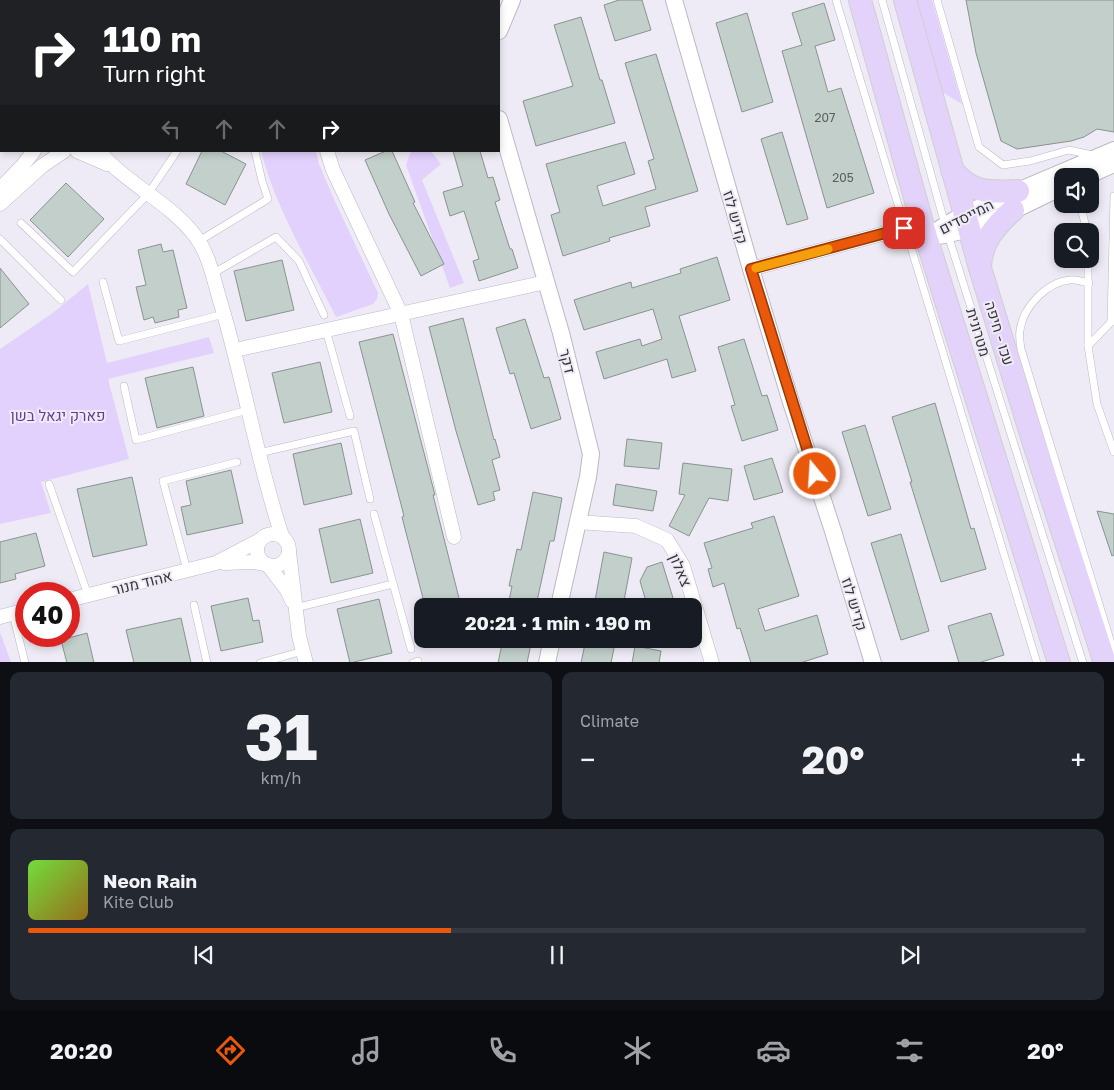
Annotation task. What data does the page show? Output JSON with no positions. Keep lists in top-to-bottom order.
{
  "streets": {
    "highway": ["עכו - חיפה"],
    "street": [
      "המייסדים",
      "קדיש לוז",
      "דקר",
      "צאלון",
      "אהוד מנור"
    ],
    "lane": ["מטרונית"]
  },
  "crossings": [
    ["המייסדים", "מטרונית"],
    ["המייסדים", "עכו - חיפה"],
    ["מטרונית", "עכו - חיפה"],
    ["דקר", "צאלון"]
  ],
  "parks": ["פארק יגאל בשן"],
  "house_numbers": ["207", "205"],
  "page": {
    "turn": ["110 m", "Turn right"],
    "limit": "40",
    "trip": "20:21 · 1 min · 190 m",
    "tile": [
      ["31", "km/h"],
      "Climate"
    ],
    "heat": ["−", "20°", "+"],
    "song": ["Neon Rain", "Kite Club"],
    "tabs": ["20:20", "20°"]
  }
}
